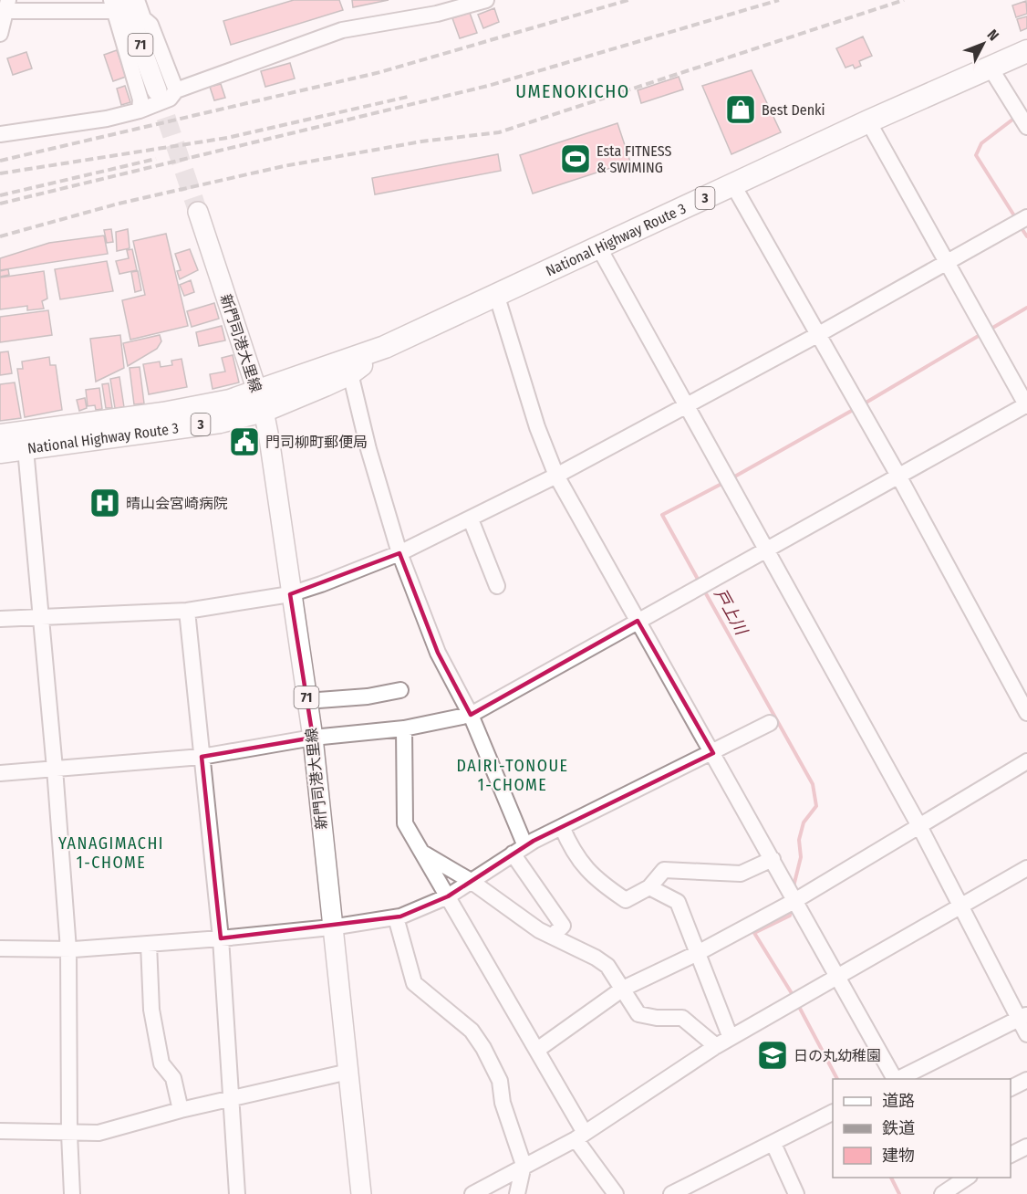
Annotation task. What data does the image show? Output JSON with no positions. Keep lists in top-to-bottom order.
{
  "streets": {
    "highway": ["3", "National Highway Route 3"],
    "main road": ["71", "新門司港大里線"]
  },
  "crossings": [
    ["National Highway Route 3", "新門司港大里線"]
  ],
  "districts": ["UMENOKICHO", "DAIRI-TONOUE 1-CHOME", "YANAGIMACHI 1-CHOME"],
  "water": ["戸上川"],
  "places": {
    "shop": ["Best Denki"],
    "sports": ["Esta FITNESS & SWIMING"],
    "public building": ["門司柳町郵便局"],
    "hospital": ["晴山会宮崎病院"],
    "school or university": ["日の丸幼稚園"]
  },
  "legend": ["道路", "鉄道", "建物"],
  "north": "top right"
}
